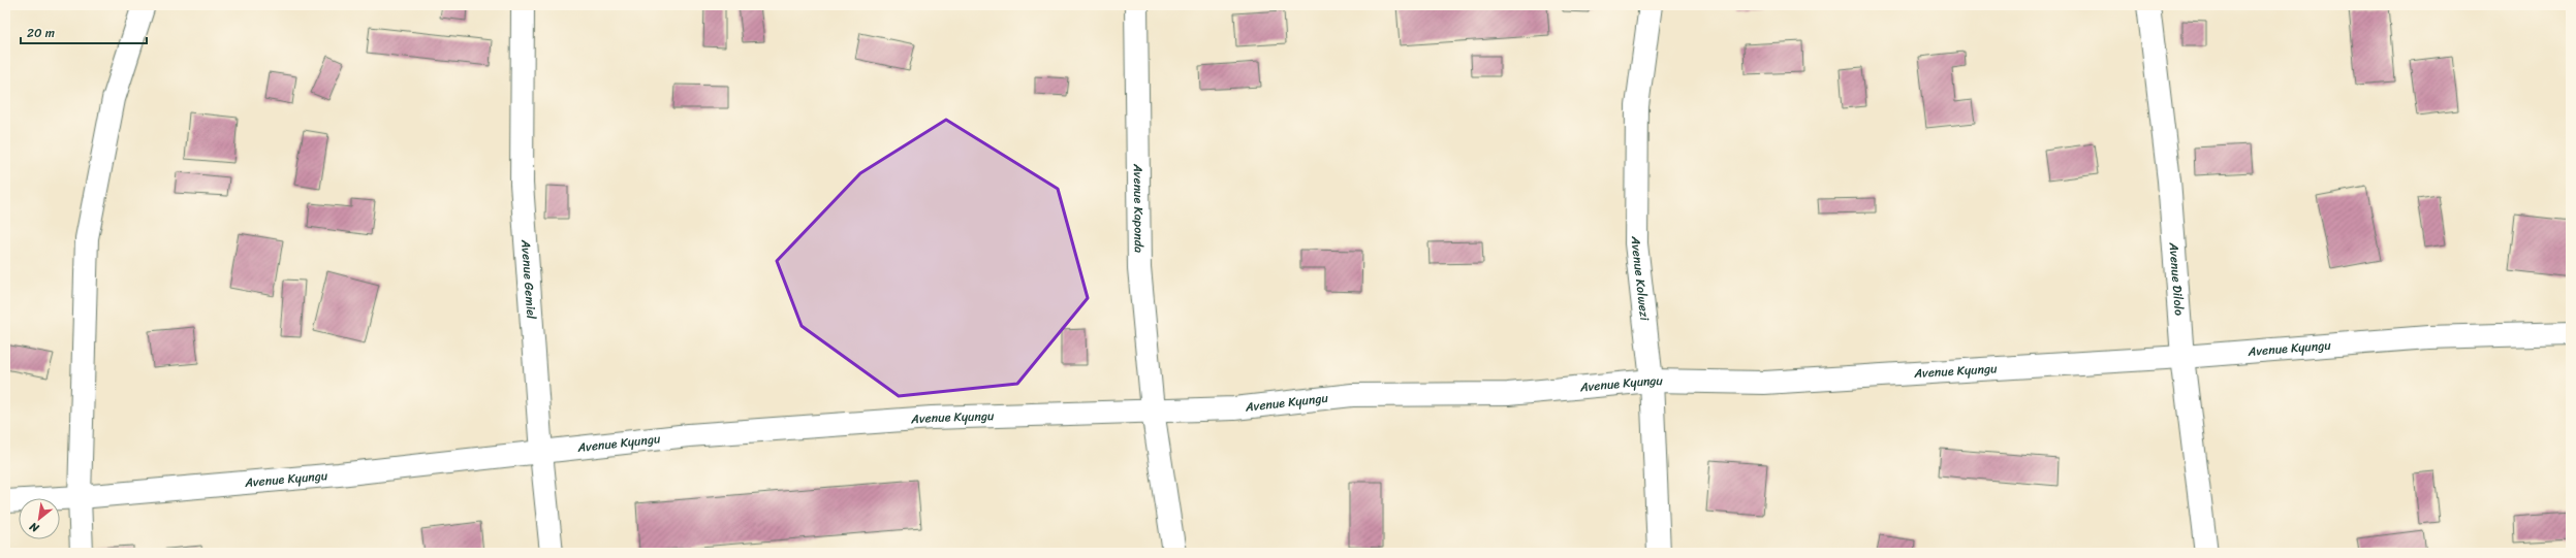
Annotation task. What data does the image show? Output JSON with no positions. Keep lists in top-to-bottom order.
{
  "streets": {
    "street": [
      "Avenue Kaponda",
      "Avenue Kolwezi",
      "Avenue Gemiel",
      "Avenue Dilolo",
      "Avenue Kyungu"
    ]
  },
  "crossings": [
    ["Avenue Kaponda", "Avenue Kyungu"],
    ["Avenue Kolwezi", "Avenue Kyungu"],
    ["Avenue Gemiel", "Avenue Kyungu"],
    ["Avenue Dilolo", "Avenue Kyungu"]
  ],
  "scale_bar": "20 m",
  "north": "bottom left"
}
